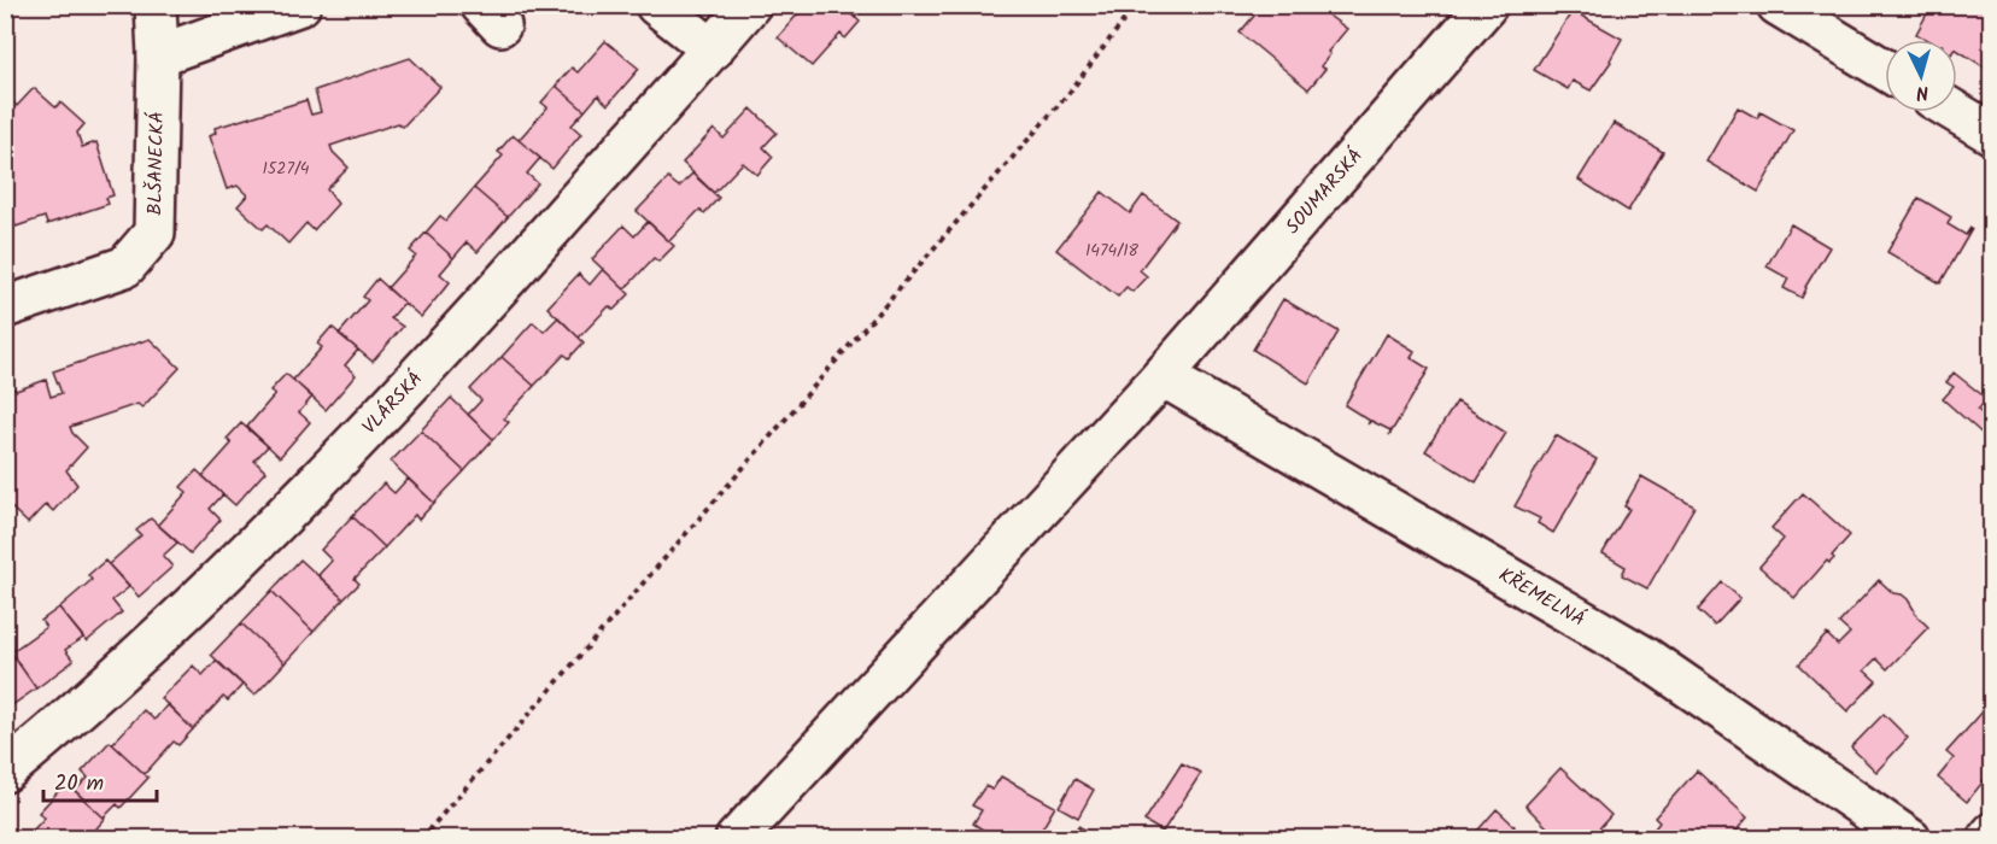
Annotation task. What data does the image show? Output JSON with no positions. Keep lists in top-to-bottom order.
{
  "streets": {
    "street": [
      "BLŠANECKÁ",
      "SOUMARSKÁ",
      "VLÁRSKÁ",
      "KŘEMELNÁ"
    ]
  },
  "crossings": [
    ["SOUMARSKÁ", "KŘEMELNÁ"]
  ],
  "house_numbers": ["1527/4", "1474/18"],
  "scale_bar": "20 m",
  "north": "bottom"
}
